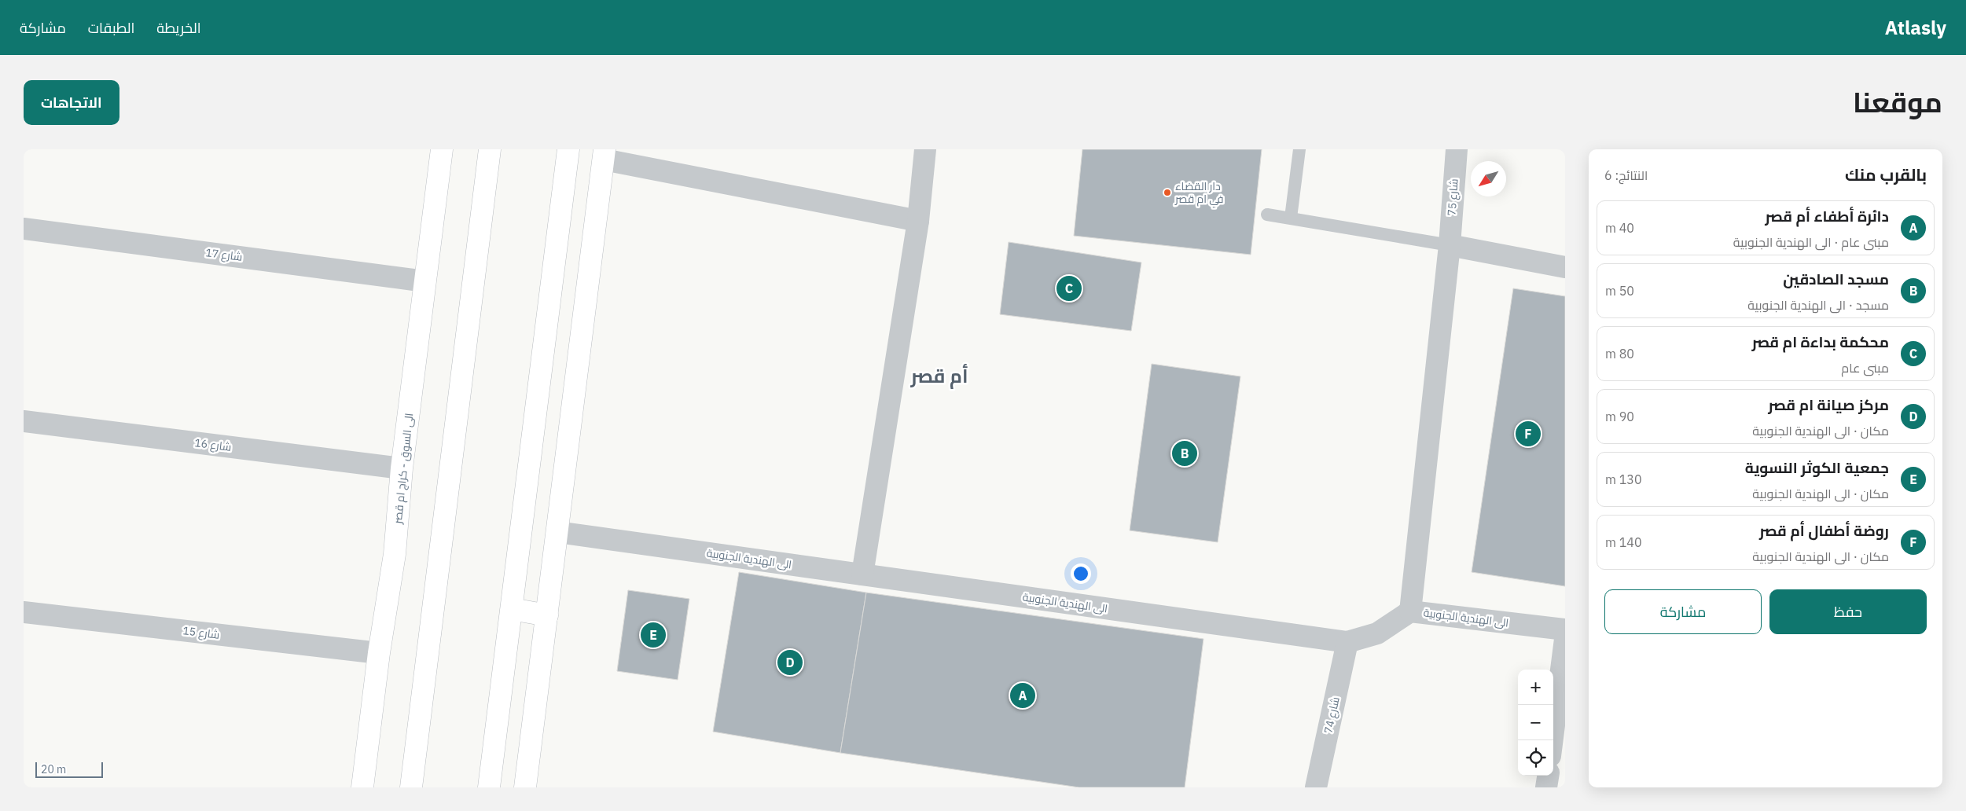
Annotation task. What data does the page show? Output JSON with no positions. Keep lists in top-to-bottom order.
{
  "streets": {
    "main road": ["الى السوق - كراج ام قصر"],
    "street": [
      "شارع 75",
      "شارع 17",
      "شارع 16",
      "الى الهندية الجنوبية",
      "شارع 15",
      "شارع 74"
    ]
  },
  "crossings": [
    ["شارع 75", "الى الهندية الجنوبية"],
    ["شارع 17", "الى السوق - كراج ام قصر"],
    ["شارع 16", "الى السوق - كراج ام قصر"],
    ["الى السوق - كراج ام قصر", "شارع 15"],
    ["الى الهندية الجنوبية", "شارع 74"]
  ],
  "districts": ["أم قصر"],
  "places": ["دار القضاء في ام قصر"],
  "scale_bar": "20 m",
  "north": "bottom left",
  "page": {
    "header": "Atlasly",
    "nav": ["الخريطة", "الطبقات", "مشاركة"],
    "title": "موقعنا",
    "buttons": [
      "الاتجاهات",
      ["حفظ", "مشاركة"]
    ],
    "heading": ["بالقرب منك", "النتائج: 6"],
    "list": [
      {
        "mark": "A",
        "name": "دائرة أطفاء أم قصر",
        "note": "مبنى عام · الى الهندية الجنوبية",
        "value": "40 m"
      },
      {
        "mark": "B",
        "name": "مسجد الصادقين",
        "note": "مسجد · الى الهندية الجنوبية",
        "value": "50 m"
      },
      {
        "mark": "C",
        "name": "محكمة بداءة ام قصر",
        "note": "مبنى عام",
        "value": "80 m"
      },
      {
        "mark": "D",
        "name": "مركز صيانة ام قصر",
        "note": "مكان · الى الهندية الجنوبية",
        "value": "90 m"
      },
      {
        "mark": "E",
        "name": "جمعية الكوثر النسوية",
        "note": "مكان · الى الهندية الجنوبية",
        "value": "130 m"
      },
      {
        "mark": "F",
        "name": "روضة أطفال أم قصر",
        "note": "مكان · الى الهندية الجنوبية",
        "value": "140 m"
      }
    ],
    "pins": [
      "C",
      "F",
      "B",
      "E",
      "D",
      "A"
    ],
    "map_buttons": ["+", "−"],
    "scale": "20 m"
  }
}
